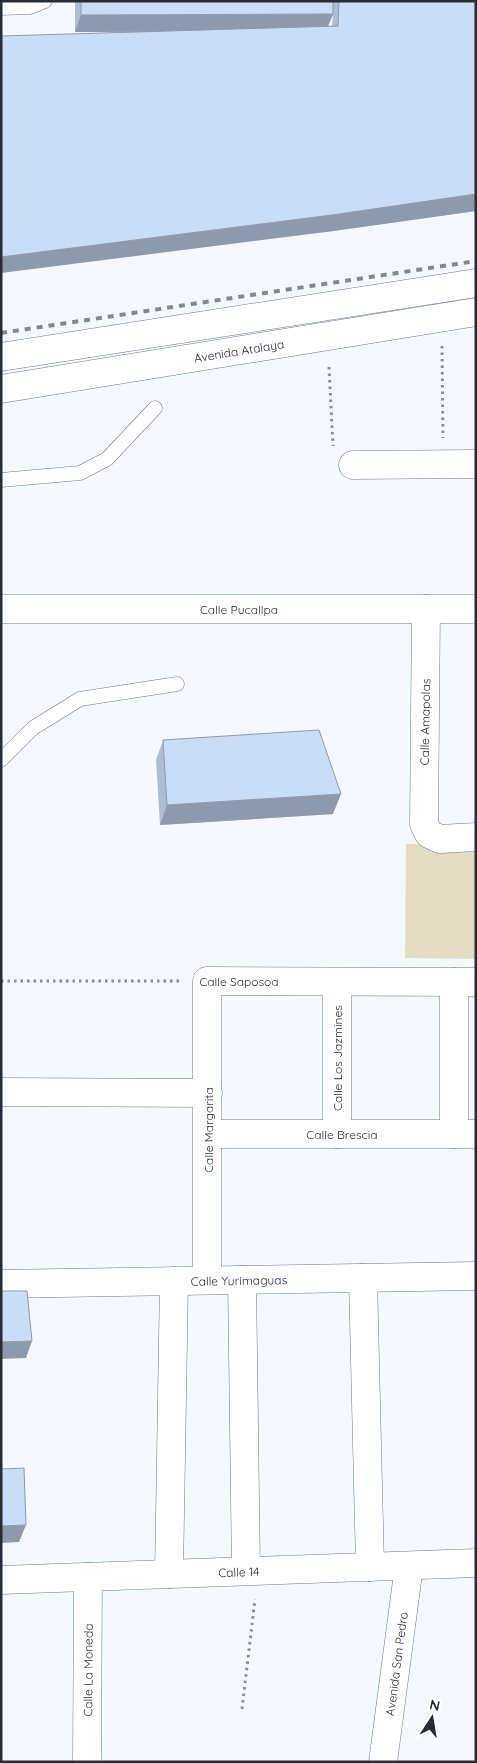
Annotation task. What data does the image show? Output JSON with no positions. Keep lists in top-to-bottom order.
{
  "streets": {
    "street": [
      "Avenida Atalaya",
      "Calle Pucallpa",
      "Calle Amapolas",
      "Calle Saposoa",
      "Calle Los Jazmines",
      "Calle Margarita",
      "Calle Brescia",
      "Calle Yurimaguas",
      "Calle 14",
      "Avenida San Pedro",
      "Calle La Moneda"
    ]
  },
  "crossings": [
    ["Calle Pucallpa", "Calle Amapolas"],
    ["Calle Saposoa", "Calle Los Jazmines"],
    ["Calle Saposoa", "Calle Margarita"],
    ["Calle Los Jazmines", "Calle Brescia"],
    ["Calle Margarita", "Calle Brescia"],
    ["Calle Margarita", "Calle Yurimaguas"],
    ["Calle 14", "Avenida San Pedro"],
    ["Calle 14", "Calle La Moneda"]
  ],
  "north": "top"
}
